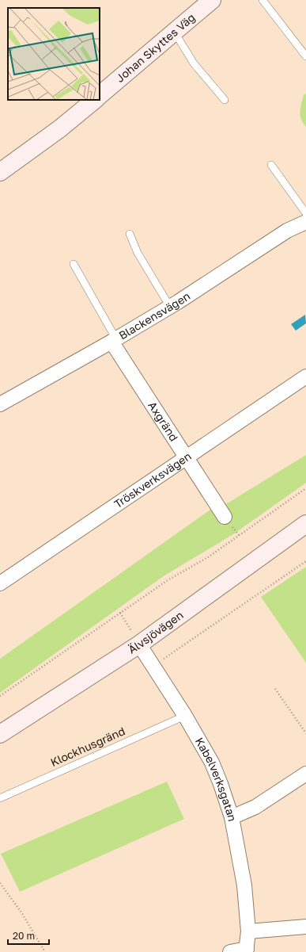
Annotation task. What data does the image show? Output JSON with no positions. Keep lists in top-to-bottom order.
{
  "streets": {
    "main road": ["Johan Skyttes Väg", "Älvsjövägen"],
    "street": [
      "Blackensvägen",
      "Axgränd",
      "Tröskverksvägen",
      "Kabelverksgatan"
    ],
    "lane": ["Klockhusgränd"]
  },
  "crossings": [
    ["Blackensvägen", "Axgränd"],
    ["Axgränd", "Tröskverksvägen"],
    ["Älvsjövägen", "Kabelverksgatan"],
    ["Klockhusgränd", "Kabelverksgatan"]
  ],
  "scale_bar": "20 m"
}
